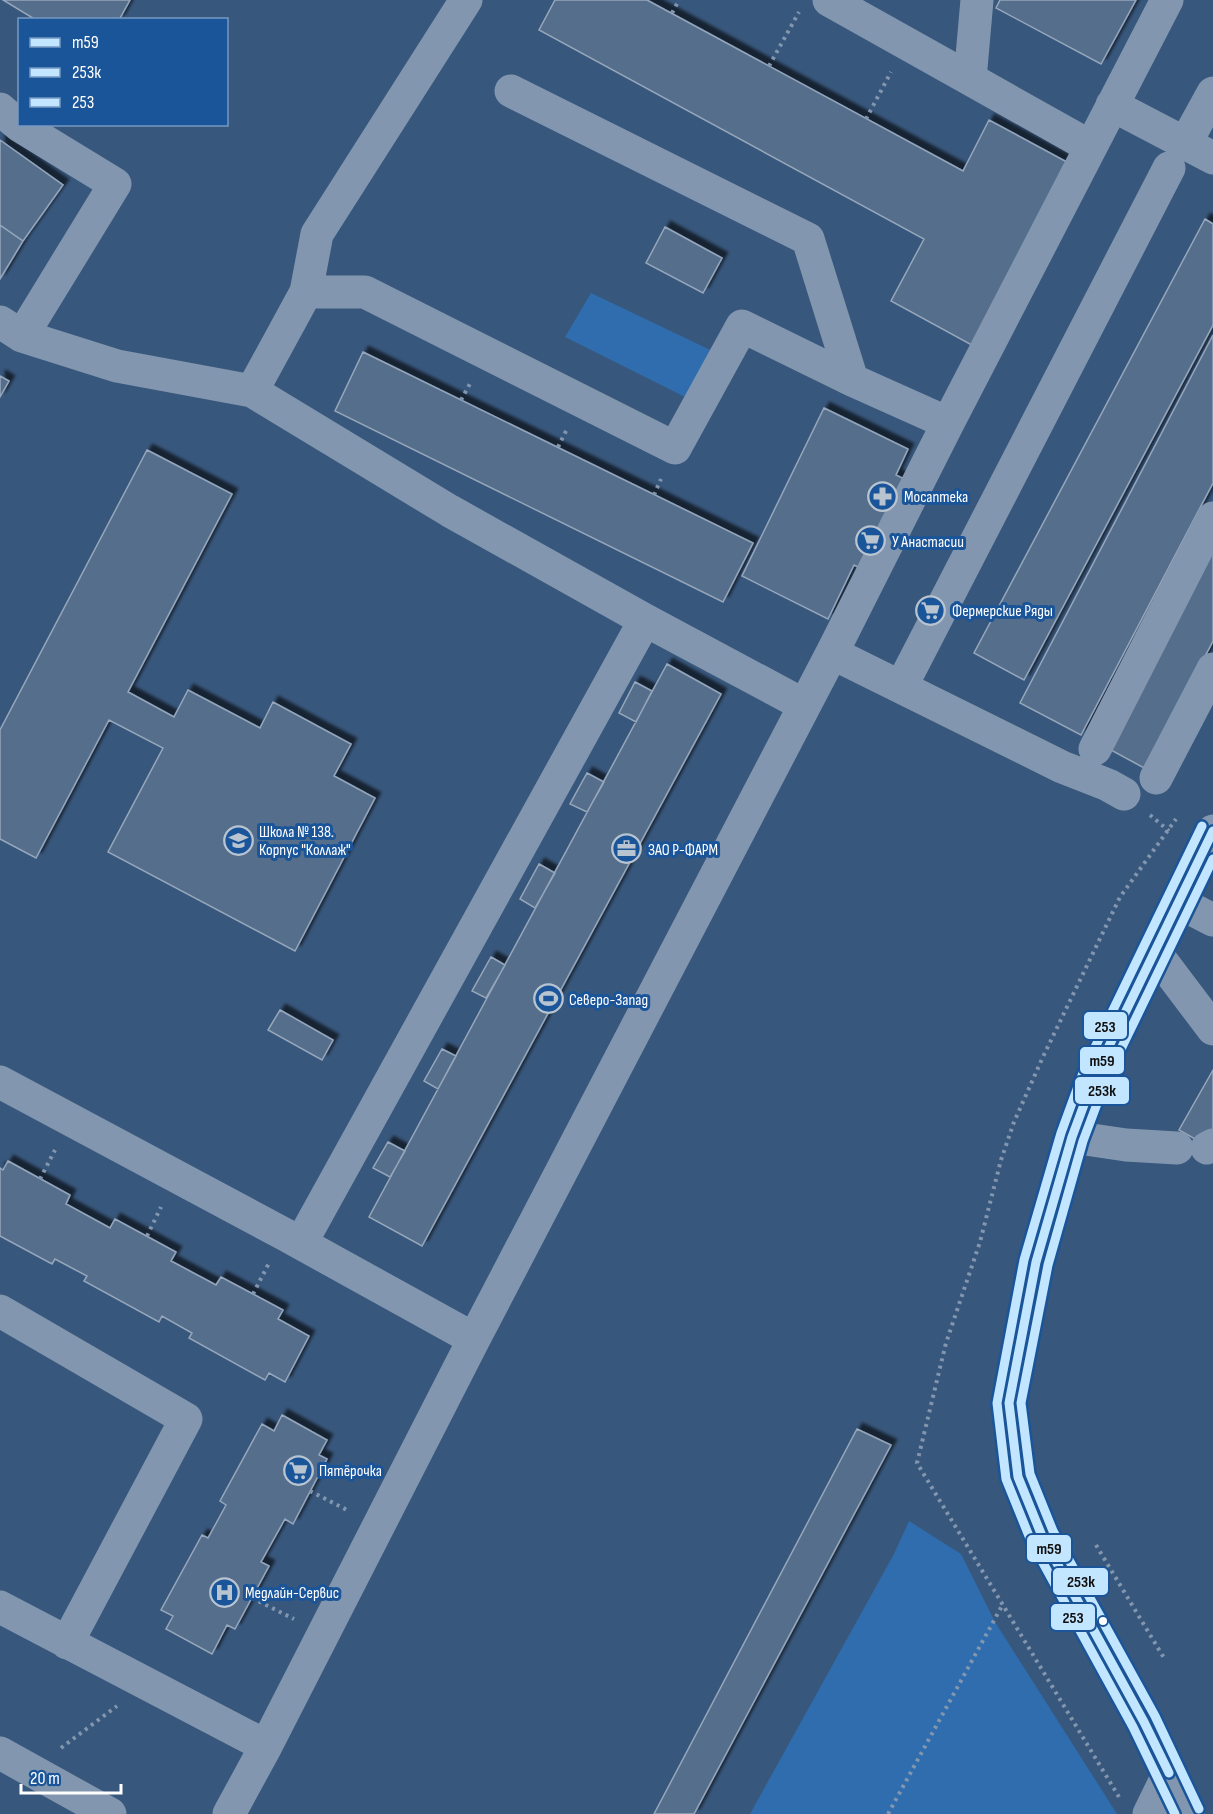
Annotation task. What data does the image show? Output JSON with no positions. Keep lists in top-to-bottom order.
{
  "places": {
    "pharmacy": ["Мосаптека"],
    "supermarket": ["У Анастасии", "Фермерские Ряды", "Пятёрочка"],
    "school or university": ["Школа № 138. Корпус \"Коллаж\""],
    "office": ["ЗАО Р-ФАРМ"],
    "sports": ["Северо-Запад"],
    "hospital": ["Медлайн-Сервис"]
  },
  "lines": ["transit line 253", "transit line т59", "transit line 253к"],
  "legend": ["т59", "253к", "253"],
  "scale_bar": "20 m"
}
